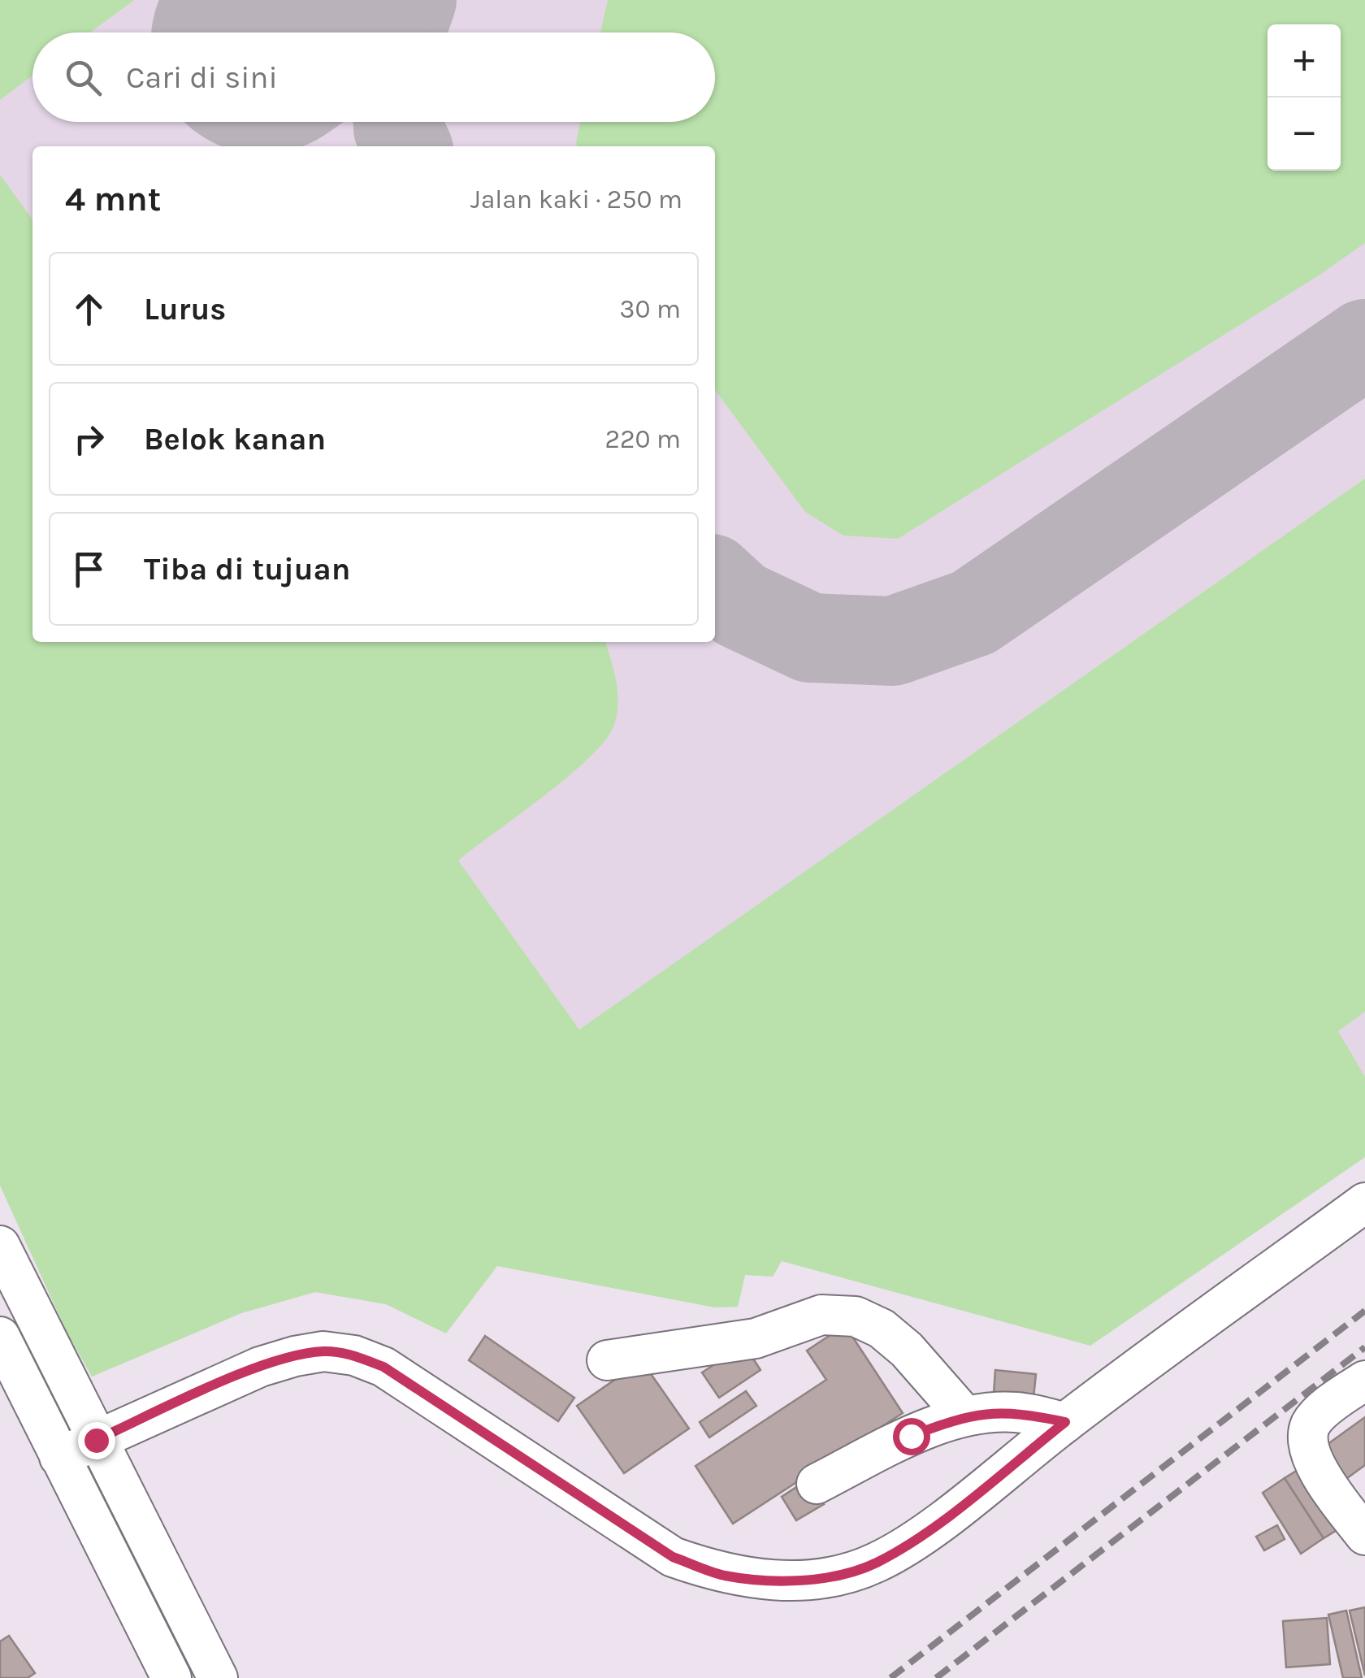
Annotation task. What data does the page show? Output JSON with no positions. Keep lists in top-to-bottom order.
{
  "page": {
    "map_buttons": ["+", "−"],
    "search": "Cari di sini",
    "heading": ["4 mnt", "Jalan kaki · 250 m"],
    "list": [
      ["Lurus", "30 m"],
      ["Belok kanan", "220 m"],
      "Tiba di tujuan"
    ]
  }
}
